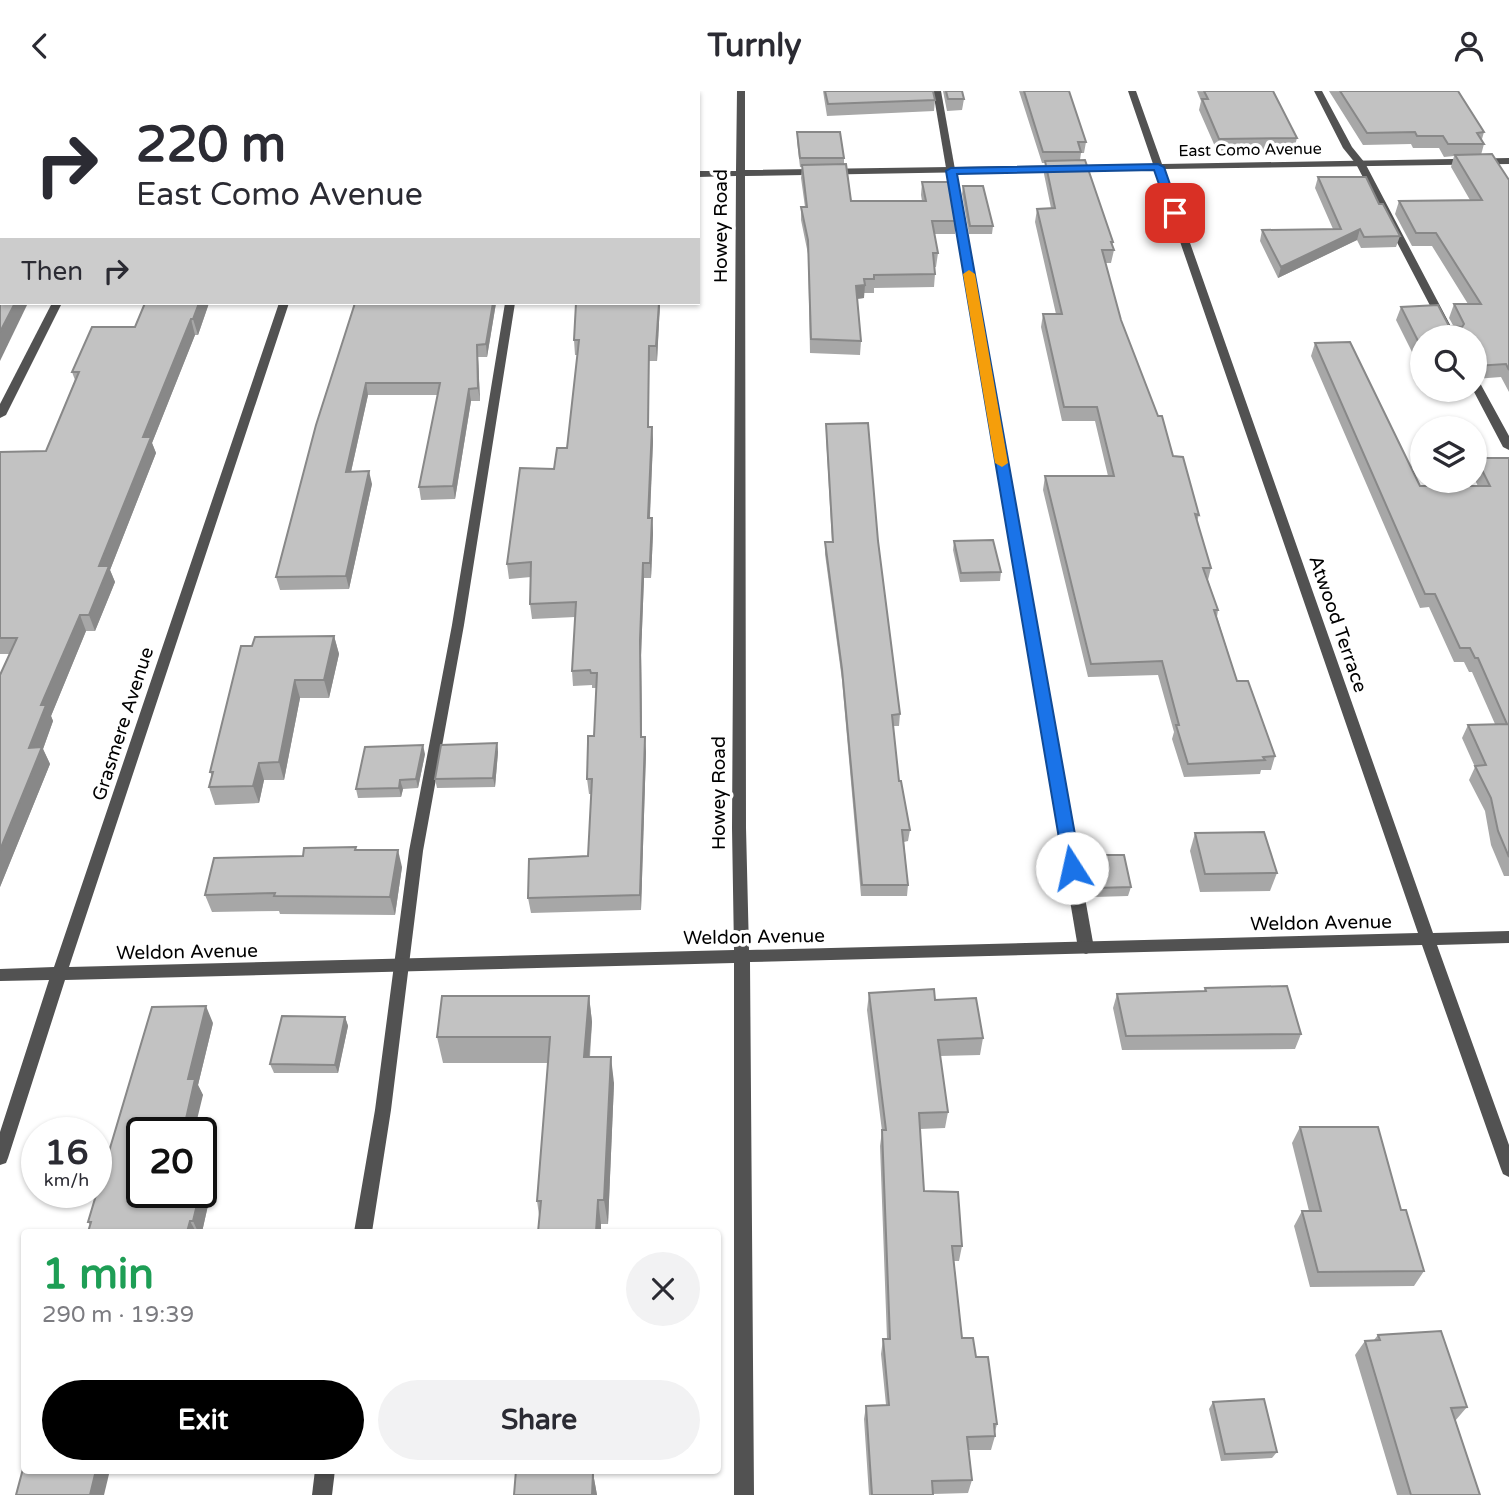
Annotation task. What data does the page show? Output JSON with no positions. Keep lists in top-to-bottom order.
{
  "streets": {
    "street": [
      "East Como Avenue",
      "Howey Road",
      "Atwood Terrace",
      "Grasmere Avenue",
      "Weldon Avenue"
    ]
  },
  "crossings": [
    ["East Como Avenue", "Howey Road"],
    ["East Como Avenue", "Atwood Terrace"],
    ["Howey Road", "Weldon Avenue"],
    ["Atwood Terrace", "Weldon Avenue"],
    ["Grasmere Avenue", "Weldon Avenue"]
  ],
  "page": {
    "header": "Turnly",
    "turn": ["220 m", "East Como Avenue"],
    "then": "Then",
    "speed": "16 km/h",
    "limit": "20",
    "heading": ["1 min", "290 m · 19:39"],
    "buttons": ["Exit", "Share"]
  }
}
